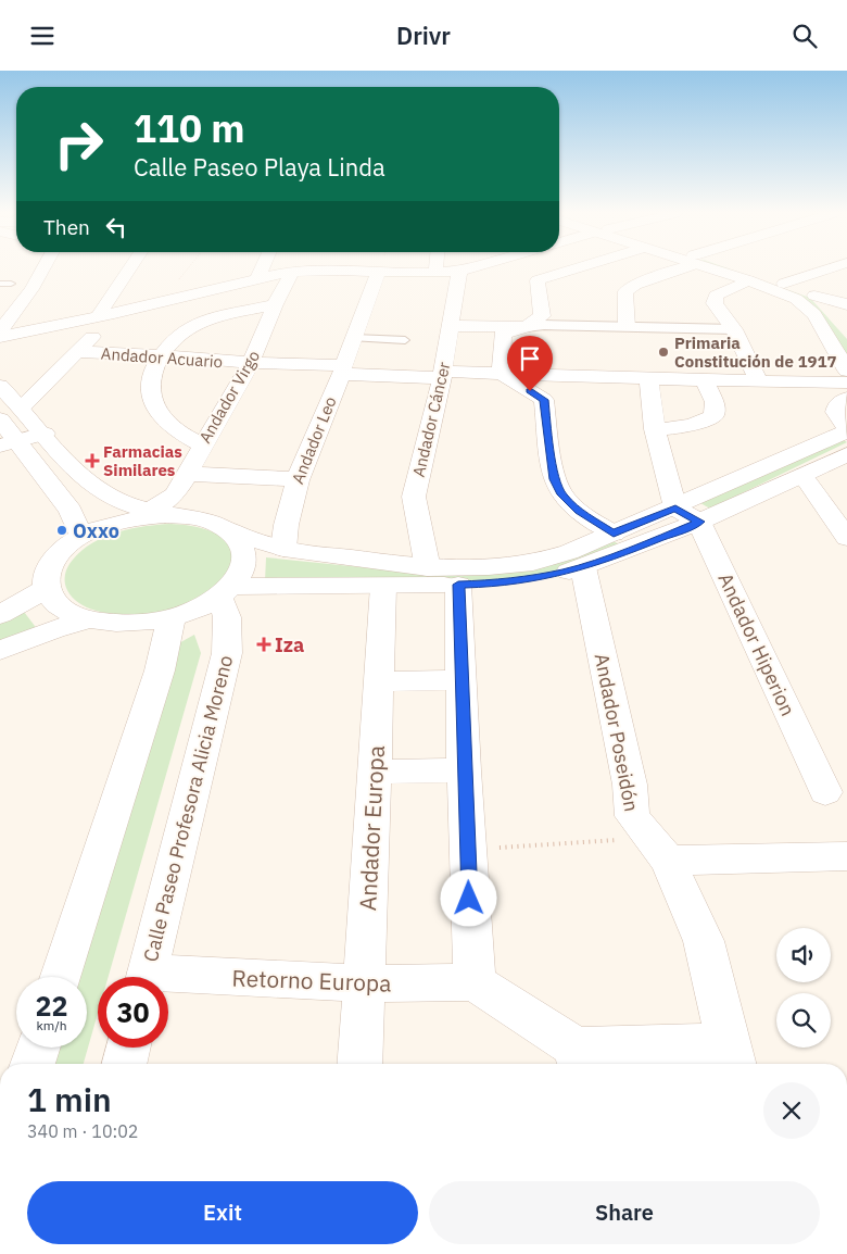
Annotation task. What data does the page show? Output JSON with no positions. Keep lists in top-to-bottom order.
{
  "streets": {
    "street": [
      "Andador Acuario",
      "Andador Virgo",
      "Andador Cáncer",
      "Andador Leo",
      "Andador Hiperion",
      "Andador Poseidón",
      "Calle Paseo Profesora Alicia Moreno",
      "Andador Europa",
      "Retorno Europa"
    ]
  },
  "crossings": [
    ["Andador Acuario", "Andador Virgo"],
    ["Andador Acuario", "Andador Cáncer"],
    ["Andador Acuario", "Andador Leo"],
    ["Andador Europa", "Retorno Europa"]
  ],
  "places": {
    "other": ["Primaria Constitución de 1917", "Oxxo"],
    "health": ["Farmacias Similares", "Iza"]
  },
  "page": {
    "header": "Drivr",
    "turn": ["110 m", "Calle Paseo Playa Linda"],
    "then": "Then",
    "speed": "22 km/h",
    "limit": "30",
    "heading": ["1 min", "340 m · 10:02"],
    "buttons": ["Exit", "Share"]
  }
}
